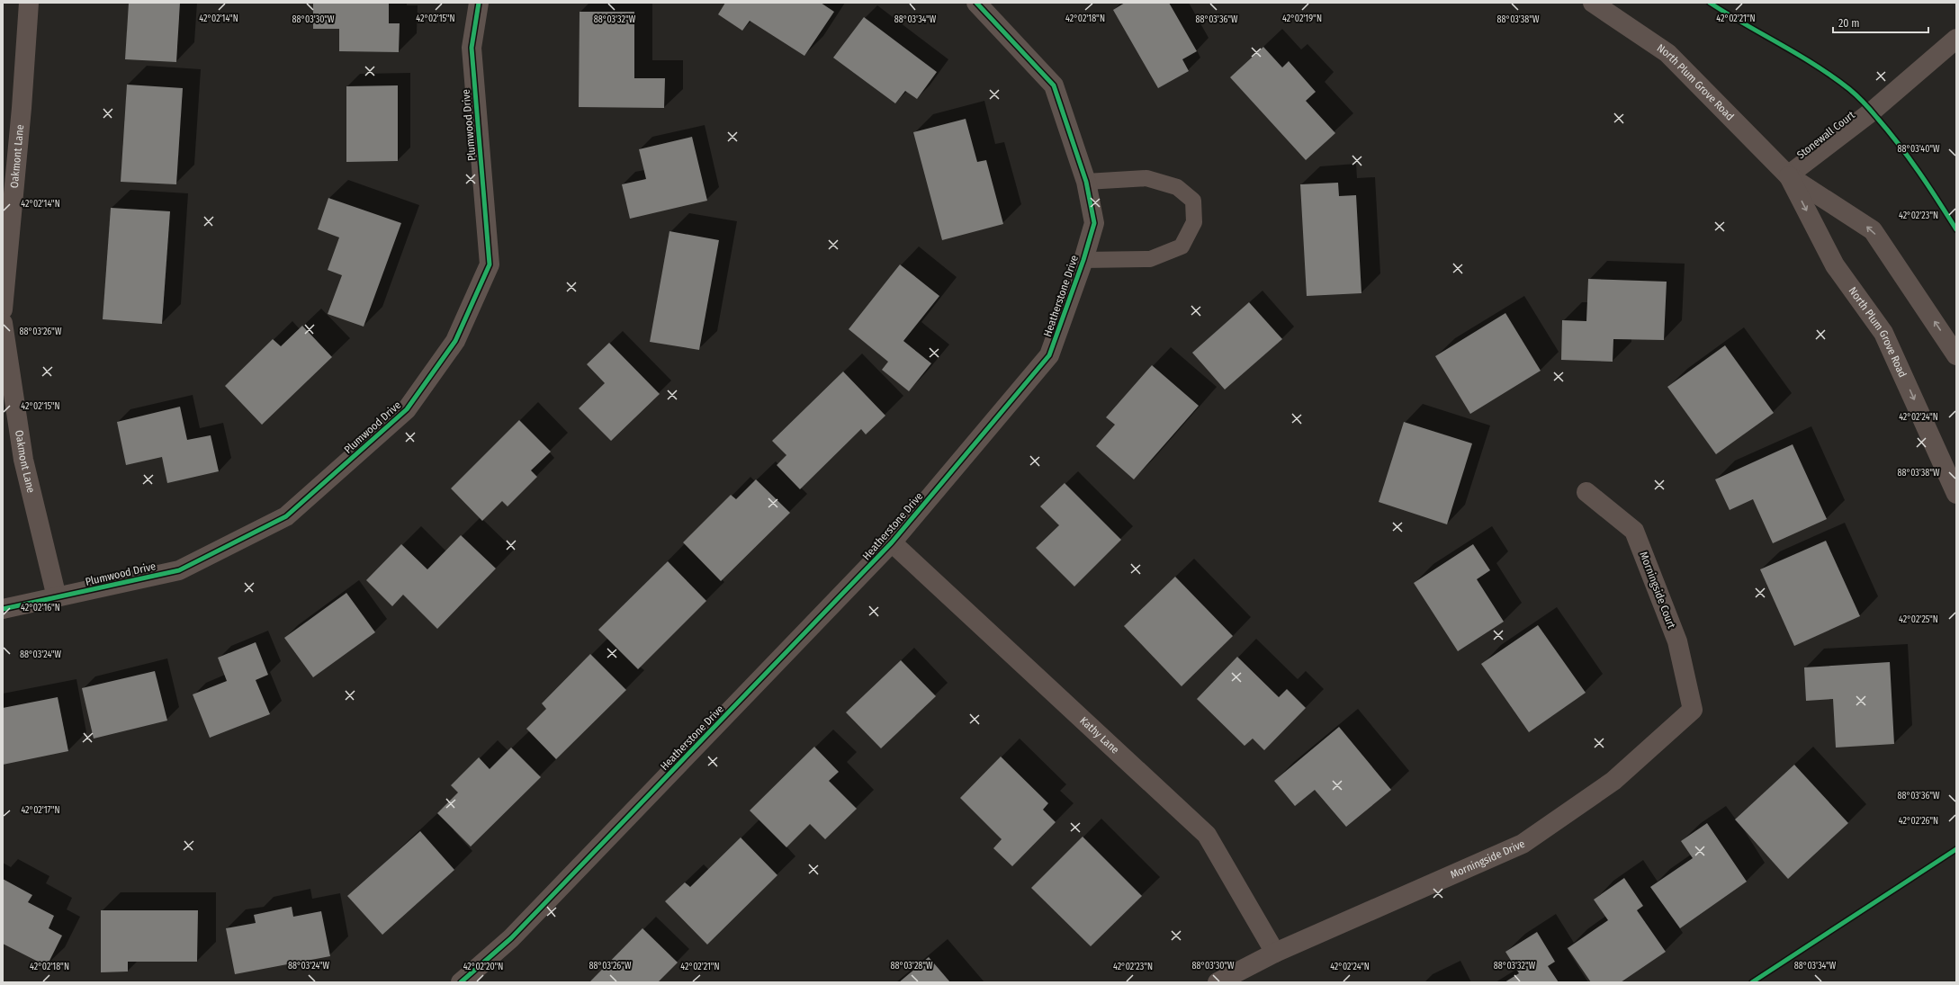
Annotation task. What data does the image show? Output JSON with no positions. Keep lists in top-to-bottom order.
{
  "streets": {
    "street": [
      "North Plum Grove Road",
      "Plumwood Drive",
      "Stonewall Court",
      "Oakmont Lane",
      "Heatherstone Drive",
      "Morningside Court",
      "Kathy Lane",
      "Morningside Drive"
    ]
  },
  "crossings": [
    ["North Plum Grove Road", "Stonewall Court"],
    ["Plumwood Drive", "Oakmont Lane"],
    ["Heatherstone Drive", "Kathy Lane"],
    ["Morningside Court", "Morningside Drive"],
    ["Kathy Lane", "Morningside Drive"]
  ],
  "scale_bar": "20 m",
  "coordinates": [
    "42°02'14\"N",
    "42°02'15\"N",
    "42°02'18\"N",
    "42°02'19\"N",
    "42°02'21\"N",
    "88°03'30\"W",
    "88°03'32\"W",
    "88°03'34\"W",
    "88°03'36\"W",
    "88°03'38\"W",
    "88°03'40\"W",
    "42°02'23\"N",
    "88°03'26\"W",
    "42°02'24\"N",
    "42°02'16\"N",
    "42°02'25\"N",
    "88°03'24\"W",
    "42°02'17\"N",
    "42°02'26\"N",
    "88°03'28\"W",
    "42°02'20\"N"
  ]
}
